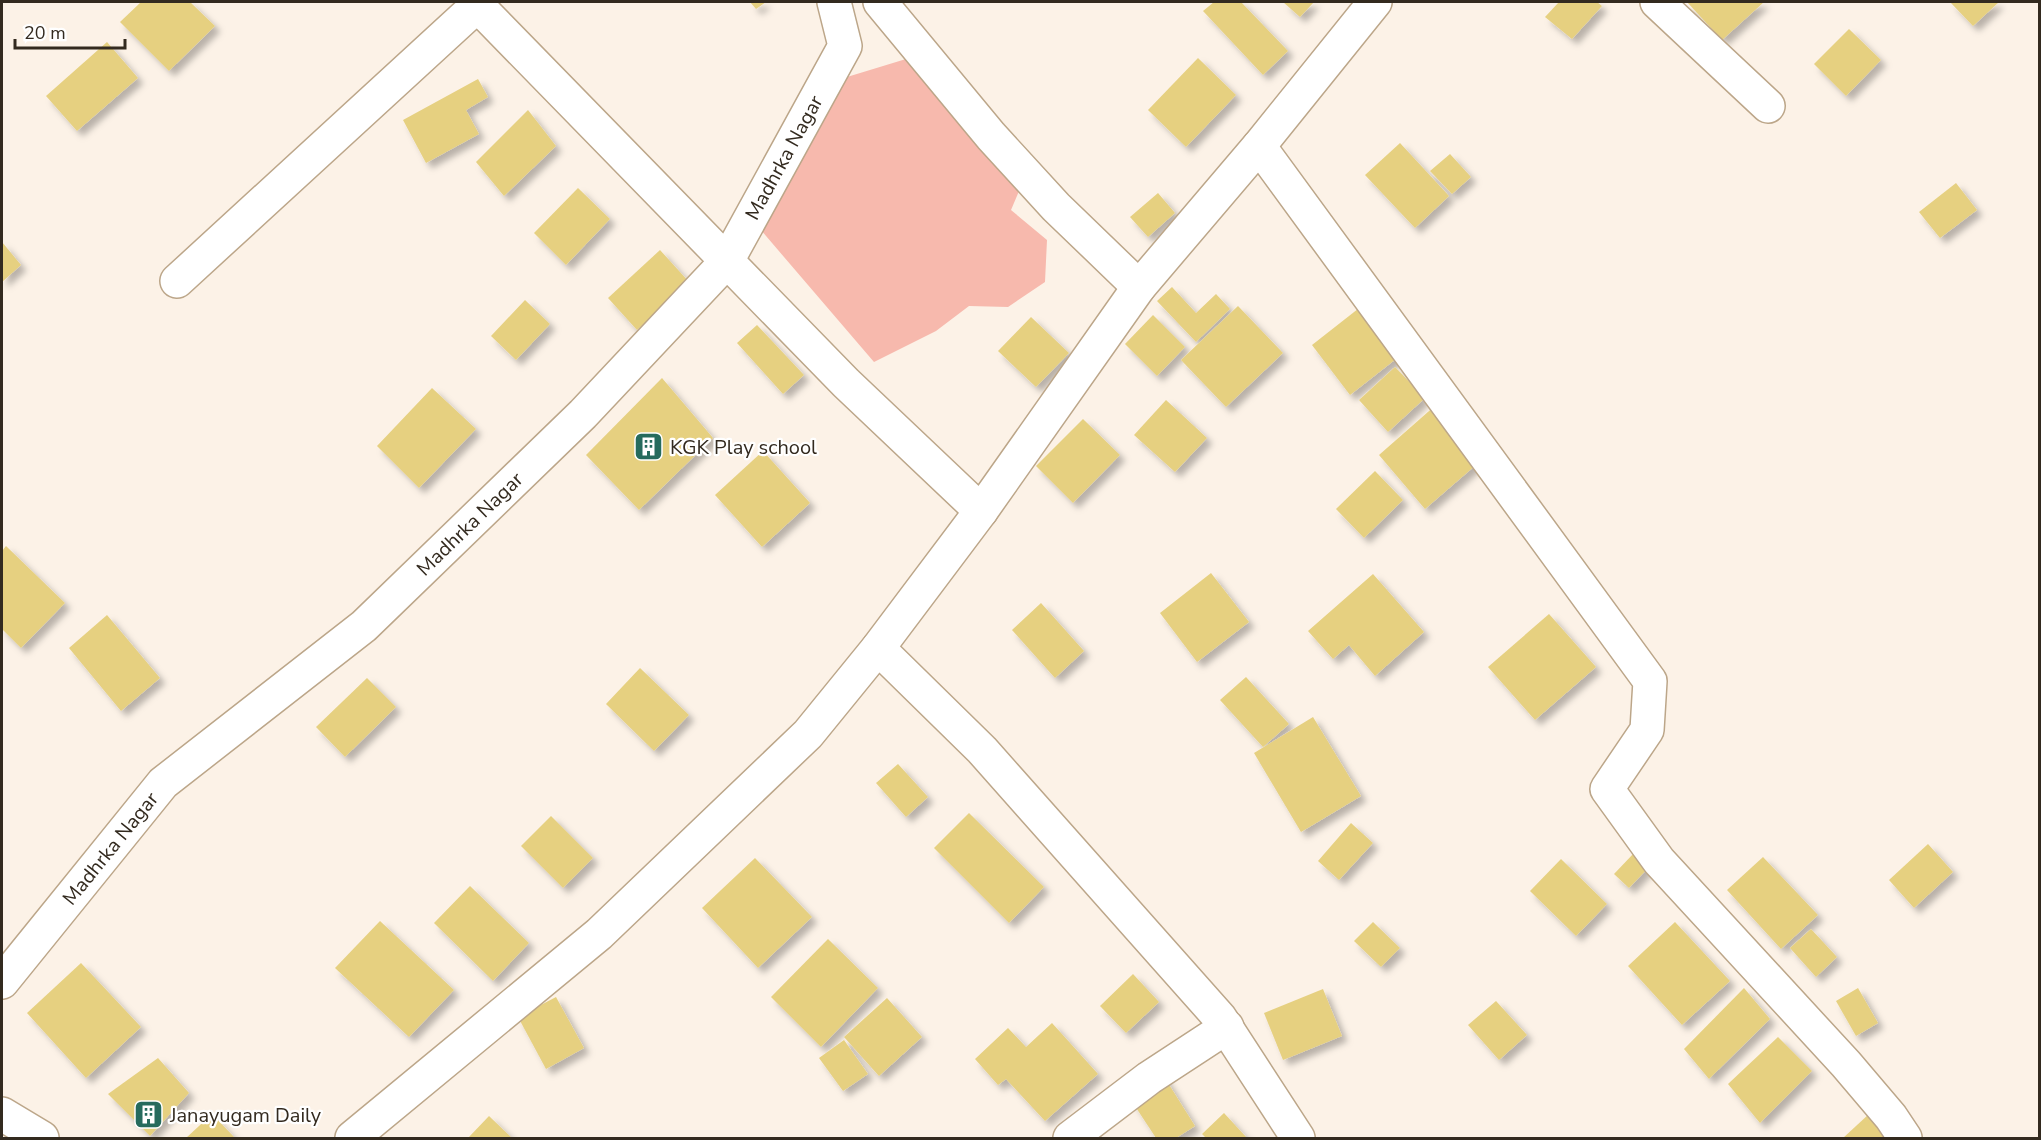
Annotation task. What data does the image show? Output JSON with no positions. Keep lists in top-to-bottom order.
{
  "streets": {
    "street": ["Madhrka Nagar"]
  },
  "places": {
    "building": ["KGK Play school", "Janayugam Daily"]
  },
  "scale_bar": "20 m"
}
